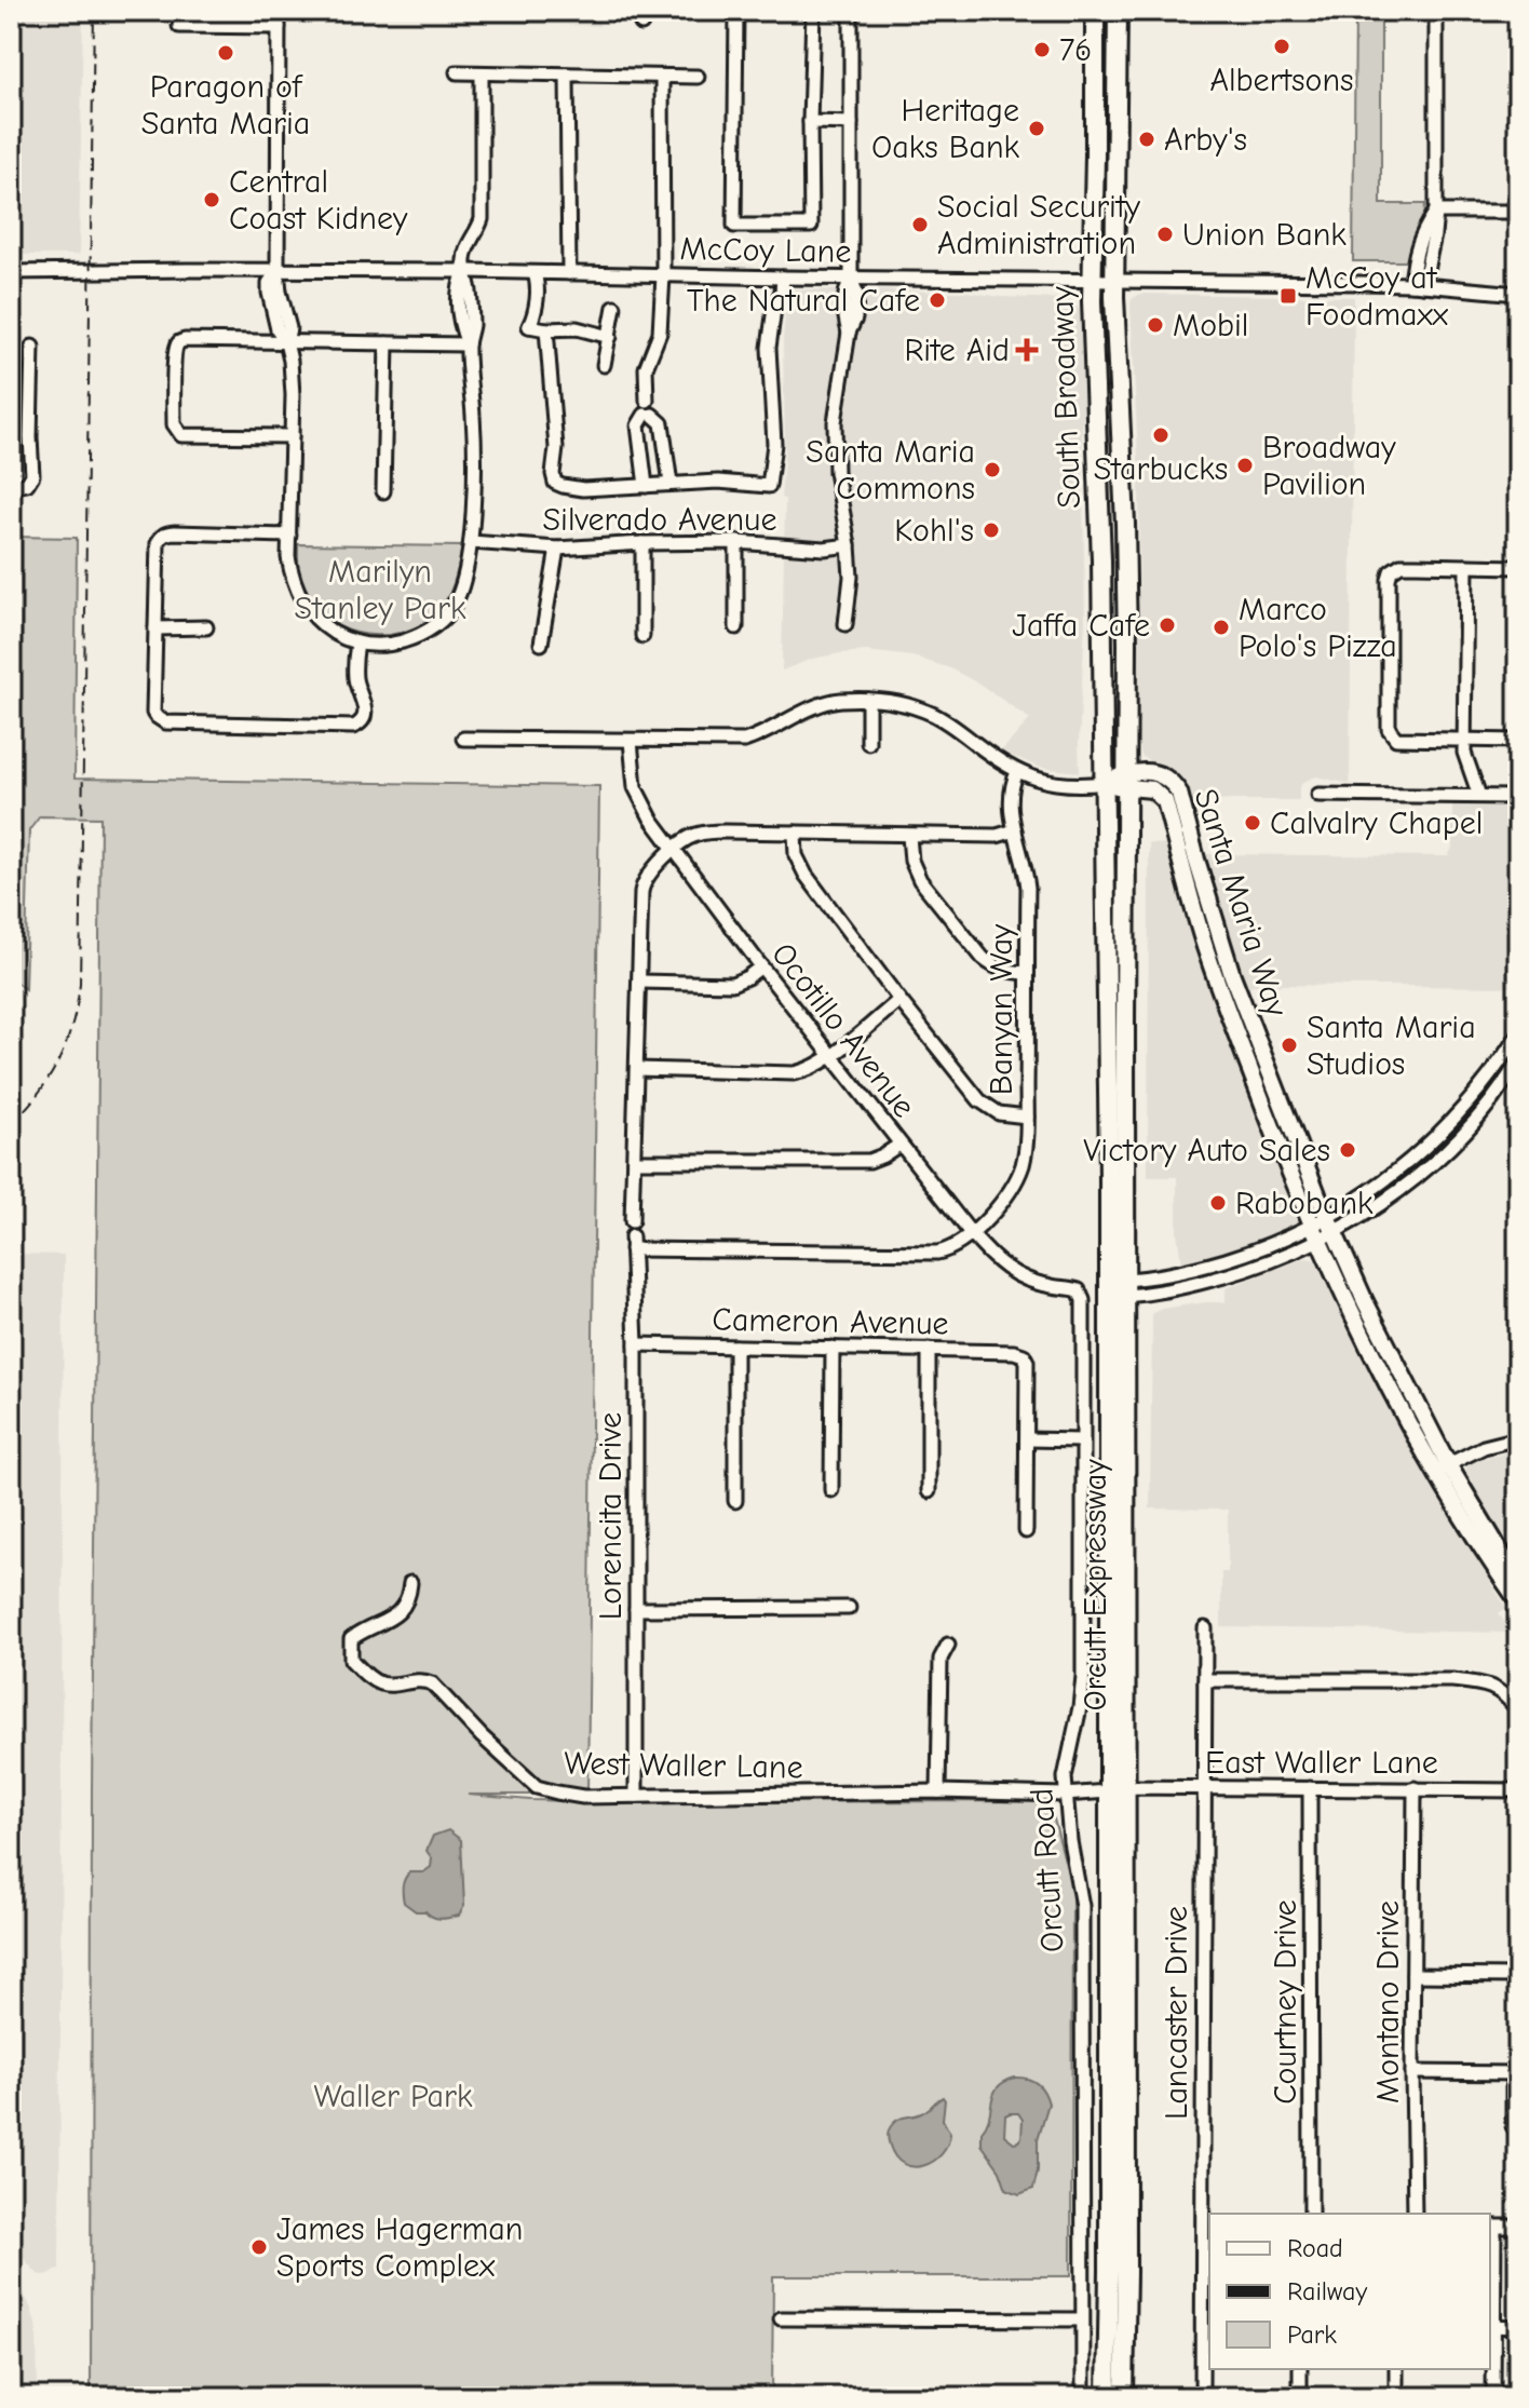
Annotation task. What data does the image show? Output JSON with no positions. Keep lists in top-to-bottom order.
{
  "streets": {
    "highway": ["South Broadway", "Orcutt Expressway"],
    "main road": ["Santa Maria Way"],
    "street": [
      "McCoy Lane",
      "Silverado Avenue",
      "Banyan Way",
      "Ocotillo Avenue",
      "Cameron Avenue",
      "Lorencita Drive",
      "East Waller Lane",
      "West Waller Lane",
      "Orcutt Road",
      "Courtney Drive",
      "Montano Drive",
      "Lancaster Drive"
    ]
  },
  "crossings": [
    ["McCoy Lane", "South Broadway"],
    ["South Broadway", "Santa Maria Way"],
    ["South Broadway", "Orcutt Expressway"],
    ["Santa Maria Way", "Orcutt Expressway"],
    ["Banyan Way", "Ocotillo Avenue"],
    ["Banyan Way", "Lorencita Drive"],
    ["Ocotillo Avenue", "Orcutt Road"],
    ["Cameron Avenue", "Lorencita Drive"],
    ["Lorencita Drive", "West Waller Lane"],
    ["Orcutt Expressway", "East Waller Lane"],
    ["Orcutt Expressway", "West Waller Lane"],
    ["East Waller Lane", "West Waller Lane"],
    ["East Waller Lane", "Courtney Drive"],
    ["East Waller Lane", "Montano Drive"],
    ["East Waller Lane", "Lancaster Drive"],
    ["West Waller Lane", "Orcutt Road"]
  ],
  "parks": ["Marilyn Stanley Park", "Waller Park"],
  "places": {
    "other": [
      "Albertsons",
      "76",
      "Paragon of Santa Maria",
      "Heritage Oaks Bank",
      "Arby's",
      "Central Coast Kidney",
      "Social Security Administration",
      "Union Bank",
      "The Natural Cafe",
      "Mobil",
      "Starbucks",
      "Broadway Pavilion",
      "Santa Maria Commons",
      "Kohl's",
      "Jaffa Cafe",
      "Marco Polo's Pizza",
      "Calvalry Chapel",
      "Santa Maria Studios",
      "Victory Auto Sales",
      "Rabobank",
      "James Hagerman Sports Complex"
    ],
    "transit": ["McCoy at Foodmaxx"],
    "health": ["Rite Aid"]
  },
  "legend": ["Road", "Railway", "Park"]
}
